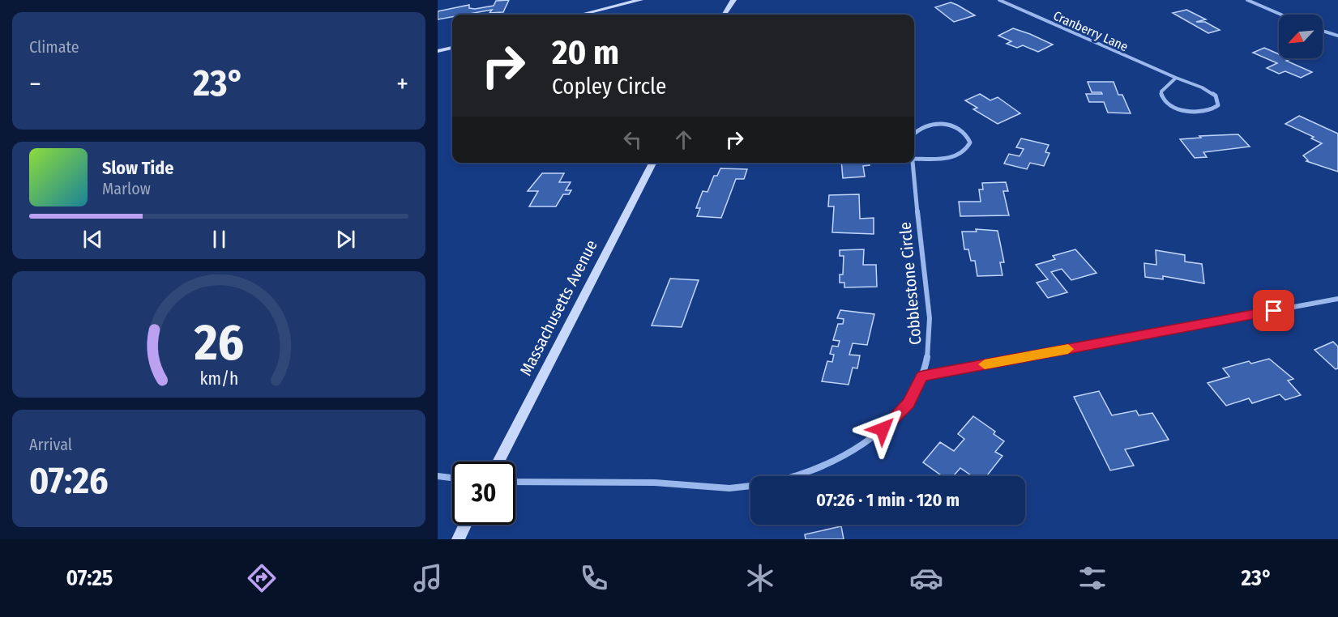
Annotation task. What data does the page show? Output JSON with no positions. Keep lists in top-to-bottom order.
{
  "streets": {
    "main road": ["Massachusetts Avenue"],
    "street": ["Cranberry Lane", "Cobblestone Circle"]
  },
  "north": "bottom left",
  "page": {
    "tile": [
      "Climate",
      ["Arrival", "07:26"]
    ],
    "turn": ["20 m", "Copley Circle"],
    "heat": ["−", "23°", "+"],
    "song": ["Slow Tide", "Marlow"],
    "limit": "30",
    "trip": "07:26 · 1 min · 120 m",
    "tabs": ["07:25", "23°"],
    "gauge": ["26", "km/h"]
  }
}
